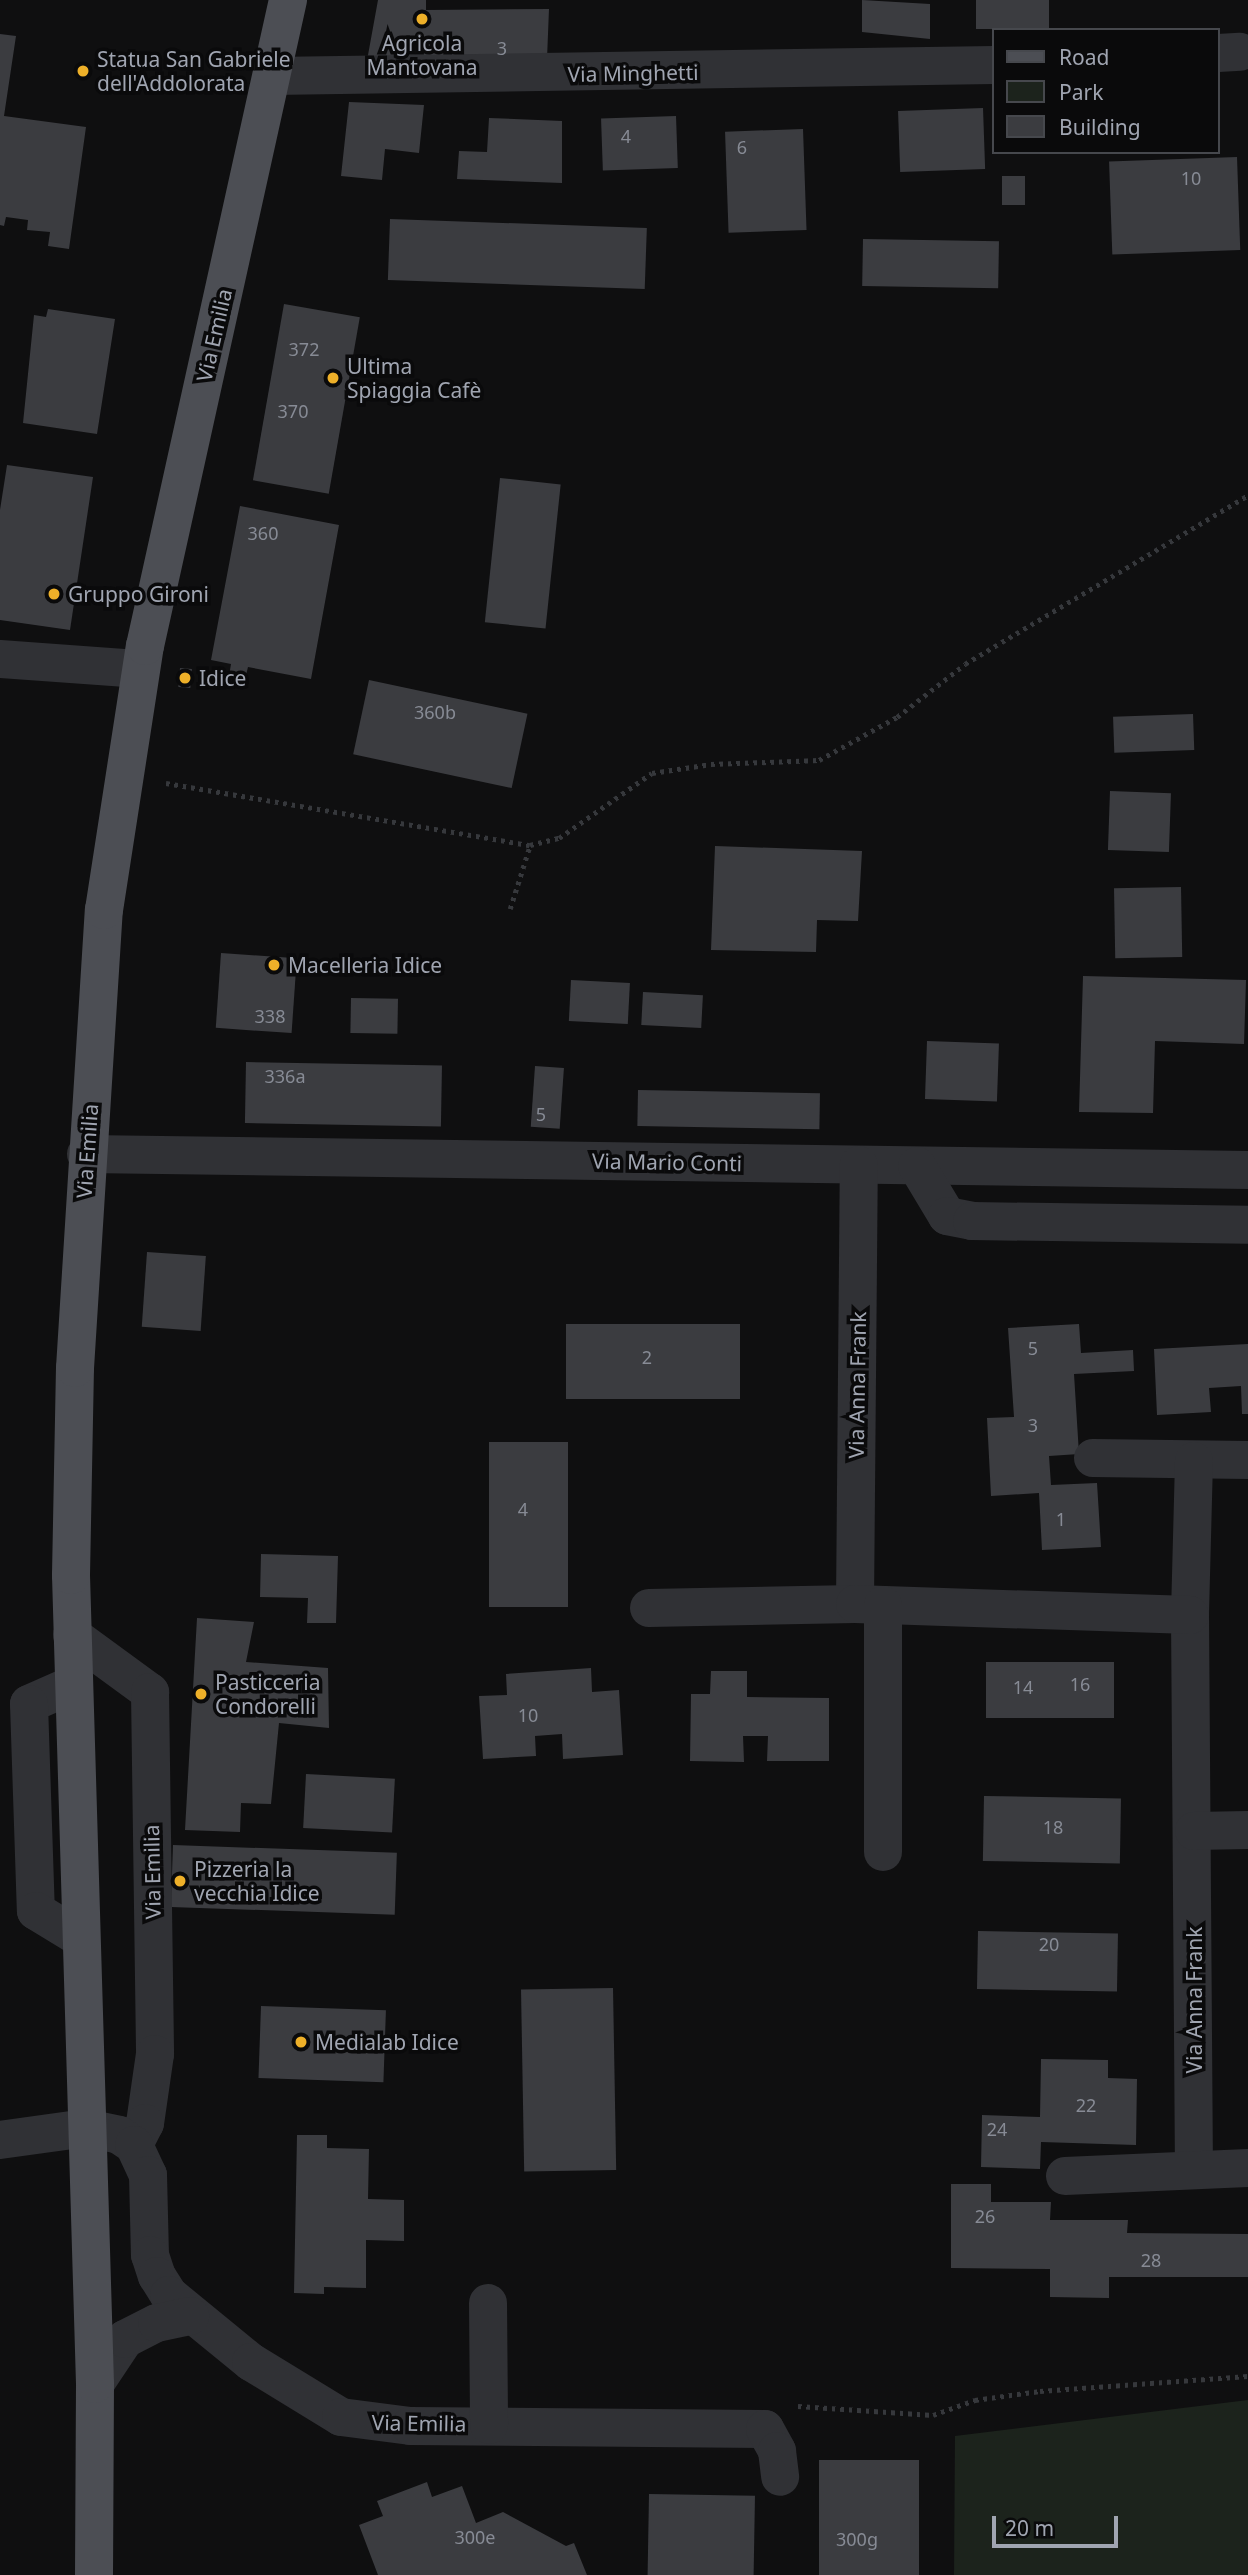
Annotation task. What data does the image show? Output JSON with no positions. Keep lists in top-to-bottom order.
{
  "streets": {
    "main road": ["Via Emilia"],
    "street": ["Via Minghetti", "Via Mario Conti", "Via Anna Frank"]
  },
  "crossings": [
    ["Via Minghetti", "Via Emilia"],
    ["Via Emilia", "Via Mario Conti"],
    ["Via Mario Conti", "Via Anna Frank"]
  ],
  "places": [
    "Agricola Mantovana",
    "Statua San Gabriele dell'Addolorata",
    "Ultima Spiaggia Cafè",
    "Gruppo Gironi",
    "Idice",
    "Macelleria Idice",
    "Pasticceria Condorelli",
    "Pizzeria la vecchia Idice",
    "Medialab Idice"
  ],
  "house_numbers": [
    "3",
    "4",
    "6",
    "10",
    "372",
    "370",
    "360",
    "360b",
    "338",
    "336a",
    "5",
    "5",
    "2",
    "3",
    "4",
    "1",
    "16",
    "14",
    "10",
    "18",
    "20",
    "22",
    "24",
    "26",
    "28",
    "300e",
    "300g"
  ],
  "legend": ["Road", "Park", "Building"],
  "scale_bar": "20 m"
}
